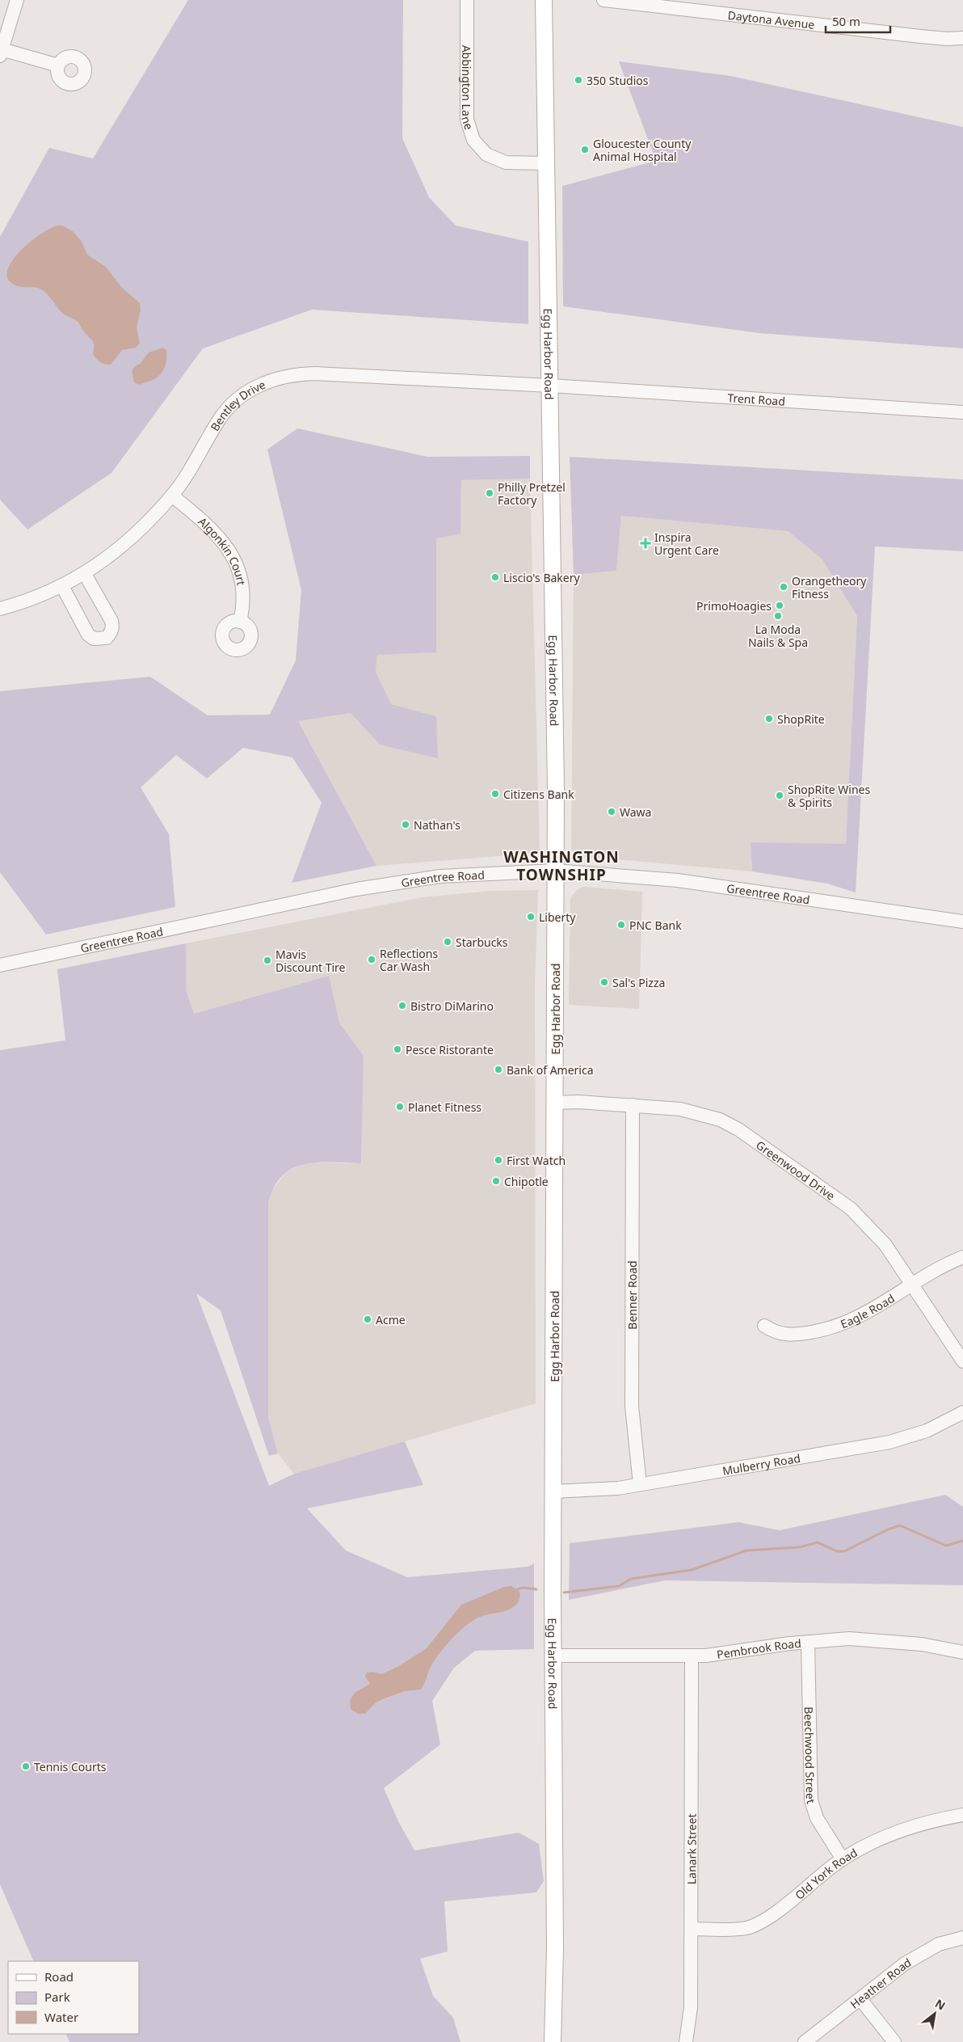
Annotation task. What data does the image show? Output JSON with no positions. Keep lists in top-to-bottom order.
{
  "streets": {
    "main road": ["Egg Harbor Road"],
    "street": [
      "Daytona Avenue",
      "Abbington Lane",
      "Trent Road",
      "Bentley Drive",
      "Algonkin Court",
      "Greentree Road",
      "Greenwood Drive",
      "Benner Road",
      "Eagle Road",
      "Mulberry Road",
      "Pembrook Road",
      "Beechwood Street",
      "Lanark Street",
      "Old York Road",
      "Heather Road"
    ]
  },
  "crossings": [
    ["Abbington Lane", "Egg Harbor Road"],
    ["Egg Harbor Road", "Trent Road"],
    ["Egg Harbor Road", "Bentley Drive"],
    ["Egg Harbor Road", "Greentree Road"],
    ["Egg Harbor Road", "Greenwood Drive"],
    ["Egg Harbor Road", "Mulberry Road"],
    ["Egg Harbor Road", "Pembrook Road"],
    ["Trent Road", "Bentley Drive"],
    ["Bentley Drive", "Algonkin Court"],
    ["Greenwood Drive", "Benner Road"],
    ["Greenwood Drive", "Eagle Road"],
    ["Benner Road", "Mulberry Road"],
    ["Pembrook Road", "Beechwood Street"],
    ["Pembrook Road", "Lanark Street"],
    ["Beechwood Street", "Old York Road"],
    ["Lanark Street", "Old York Road"]
  ],
  "districts": ["WASHINGTON TOWNSHIP"],
  "places": {
    "other": [
      "350 Studios",
      "Gloucester County Animal Hospital",
      "Philly Pretzel Factory",
      "Liscio's Bakery",
      "Orangetheory Fitness",
      "PrimoHoagies",
      "La Moda Nails & Spa",
      "ShopRite",
      "Citizens Bank",
      "ShopRite Wines & Spirits",
      "Wawa",
      "Nathan's",
      "Liberty",
      "PNC Bank",
      "Starbucks",
      "Reflections Car Wash",
      "Mavis Discount Tire",
      "Sal's Pizza",
      "Bistro DiMarino",
      "Pesce Ristorante",
      "Bank of America",
      "Planet Fitness",
      "First Watch",
      "Chipotle",
      "Acme",
      "Tennis Courts"
    ],
    "health": ["Inspira Urgent Care"]
  },
  "legend": ["Road", "Park", "Water"],
  "scale_bar": "50 m",
  "north": "top right"
}
